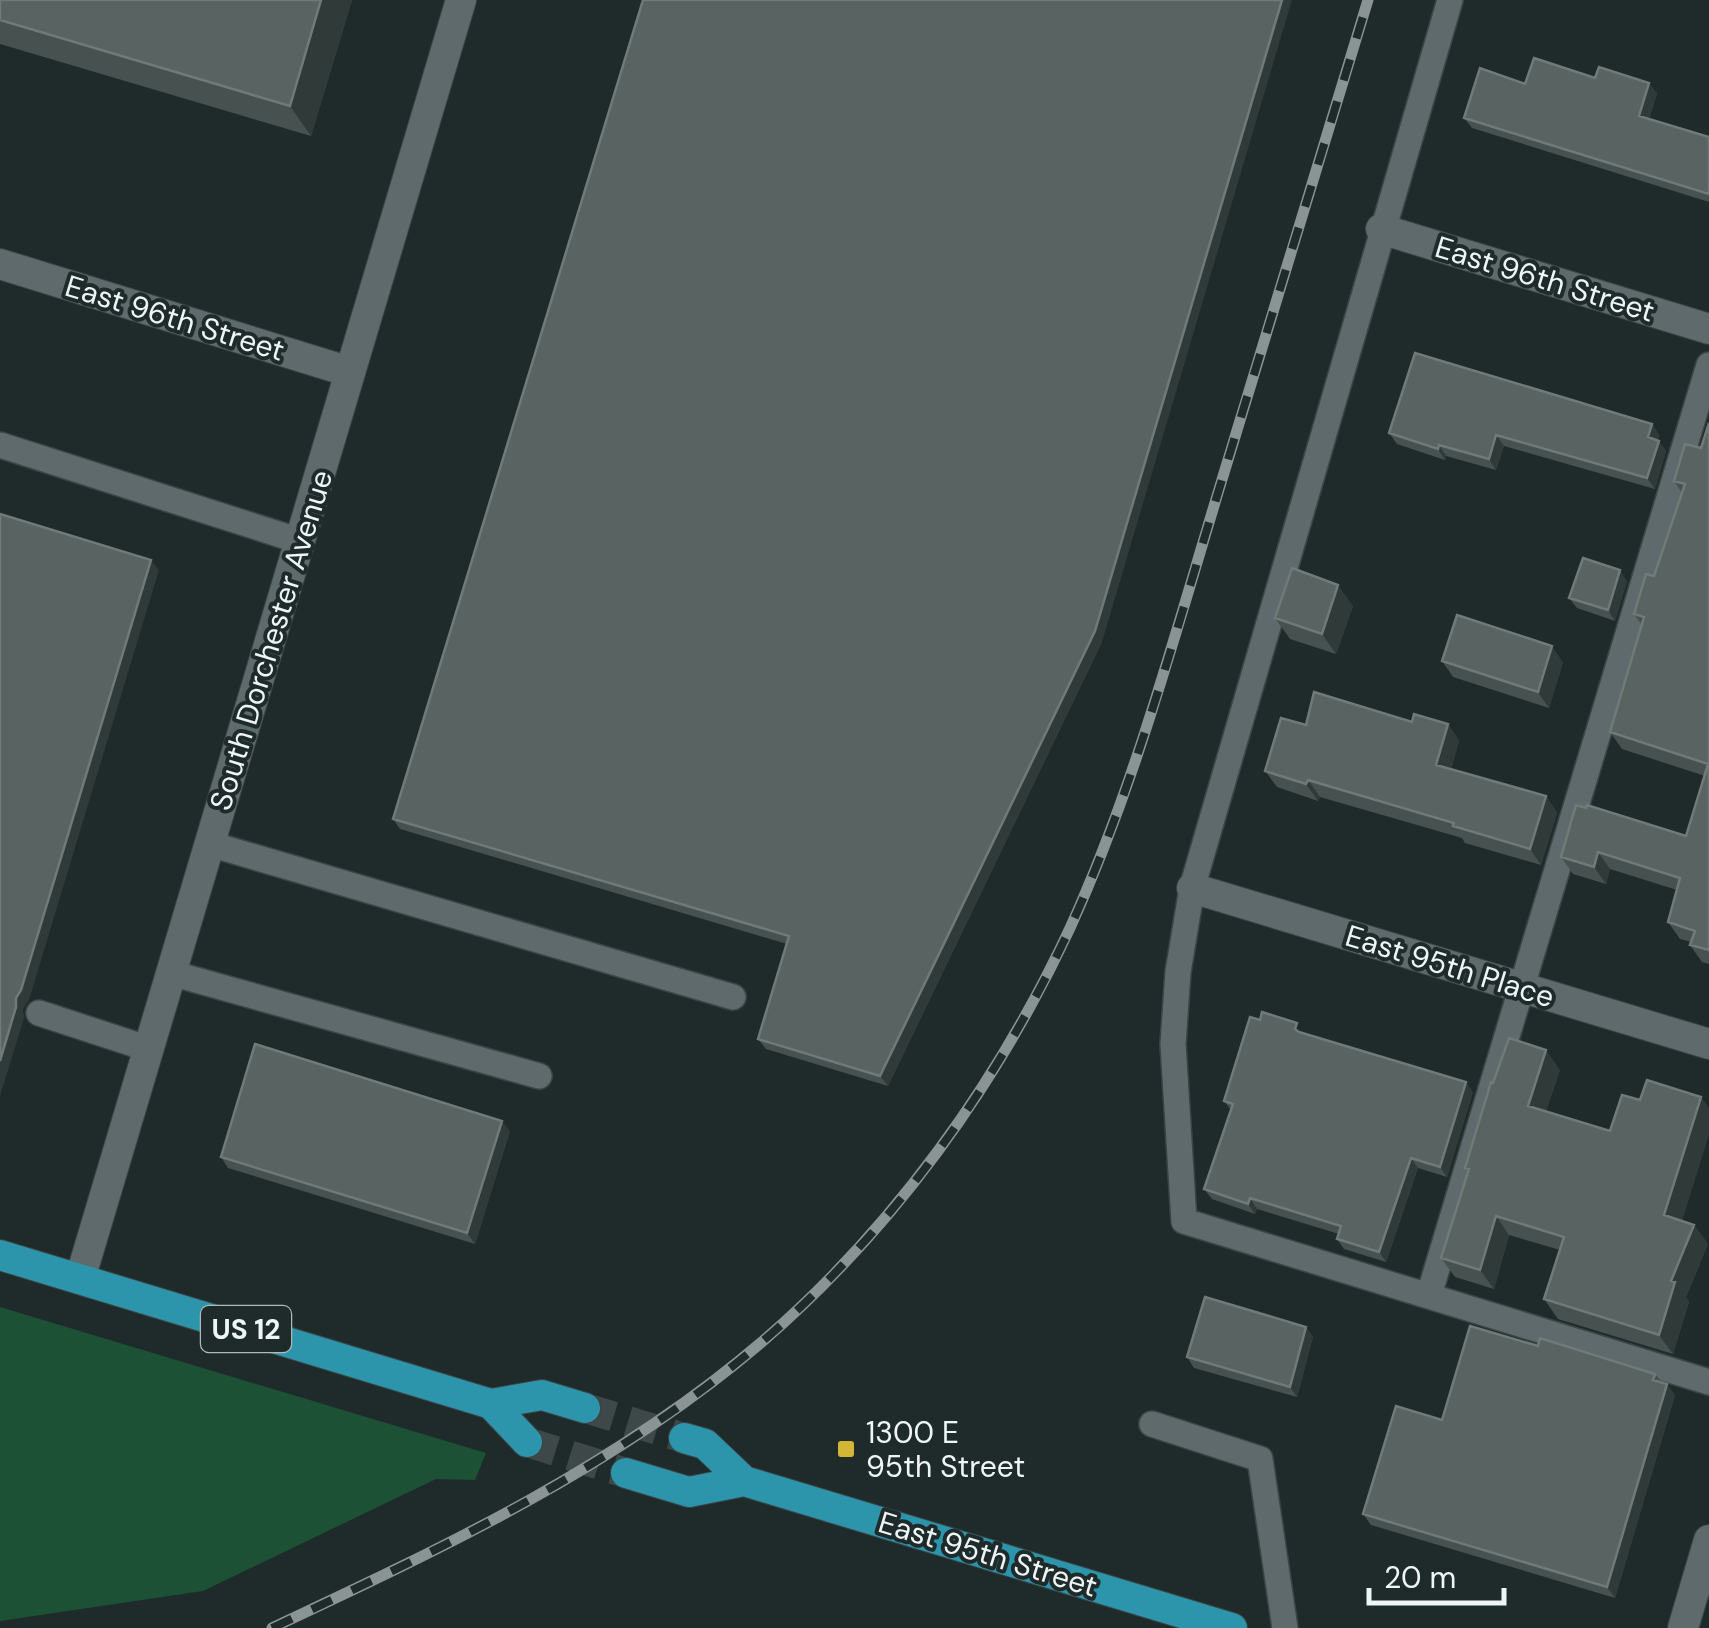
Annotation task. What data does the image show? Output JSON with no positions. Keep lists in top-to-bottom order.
{
  "streets": {
    "main road": ["US 12", "East 95th Street"],
    "street": ["East 96th Street", "South Dorchester Avenue", "East 95th Place"]
  },
  "crossings": [
    ["East 96th Street", "South Dorchester Avenue"],
    ["South Dorchester Avenue", "US 12"]
  ],
  "places": {
    "transit": ["1300 E 95th Street"]
  },
  "scale_bar": "20 m"
}
